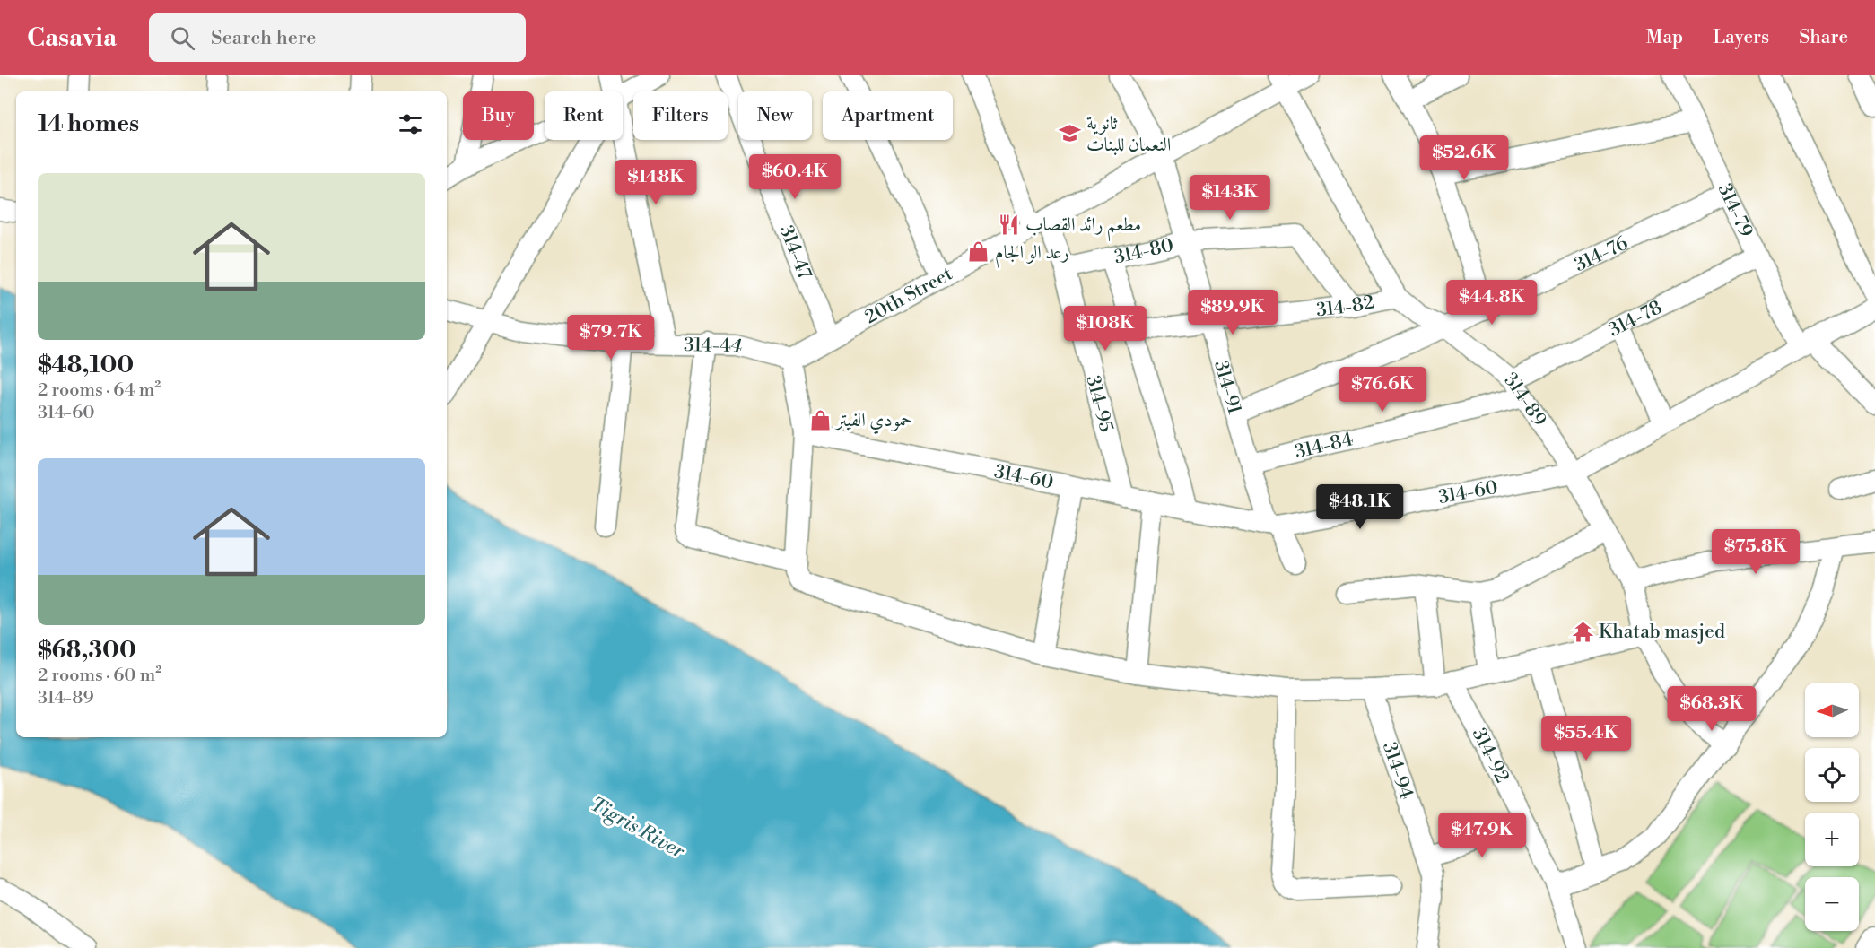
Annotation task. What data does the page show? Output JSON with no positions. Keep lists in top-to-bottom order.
{
  "streets": {
    "street": [
      "314-79",
      "314-80",
      "314-47",
      "314-76",
      "20th Street",
      "314-82",
      "314-78",
      "314-44",
      "314-91",
      "314-89",
      "314-95",
      "314-84",
      "314-60",
      "314-92",
      "314-94"
    ]
  },
  "crossings": [
    ["314-79", "314-76"],
    ["314-79", "314-78"],
    ["314-79", "314-60"],
    ["314-80", "314-82"],
    ["314-80", "314-91"],
    ["314-80", "314-95"],
    ["314-47", "20th Street"],
    ["314-76", "314-91"],
    ["314-76", "314-89"],
    ["20th Street", "314-44"],
    ["20th Street", "314-91"],
    ["20th Street", "314-89"],
    ["20th Street", "314-95"],
    ["314-82", "314-91"],
    ["314-82", "314-89"],
    ["314-78", "314-89"],
    ["314-91", "314-84"],
    ["314-91", "314-60"],
    ["314-89", "314-84"],
    ["314-89", "314-60"],
    ["314-95", "314-60"]
  ],
  "water": ["Tigris River"],
  "places": {
    "school or university": ["ثانوية النعمان للبنات"],
    "restaurant": ["مطعم رائد القصاب"],
    "shop": ["رعد الو الجام", "حمودي الفيتر"],
    "temple": ["Khatab masjed"]
  },
  "north": "left",
  "page": {
    "header": "Casavia",
    "search": "Search here",
    "nav": ["Map", "Layers", "Share"],
    "chip": [
      "Buy",
      "Rent",
      "Filters",
      "New",
      "Apartment"
    ],
    "heading": "14 homes",
    "price": [
      "$52.6K",
      "$60.4K",
      "$148K",
      "$143K",
      "$44.8K",
      "$89.9K",
      "$108K",
      "$79.7K",
      "$76.6K",
      "$48.1K",
      "$75.8K",
      "$68.3K",
      "$55.4K",
      "$47.9K"
    ],
    "list": [
      {
        "name": "$48,100",
        "note": "2 rooms · 64 m² · 314-60"
      },
      {
        "name": "$68,300",
        "note": "2 rooms · 60 m² · 314-89"
      }
    ],
    "map_buttons": ["+", "−"]
  }
}
